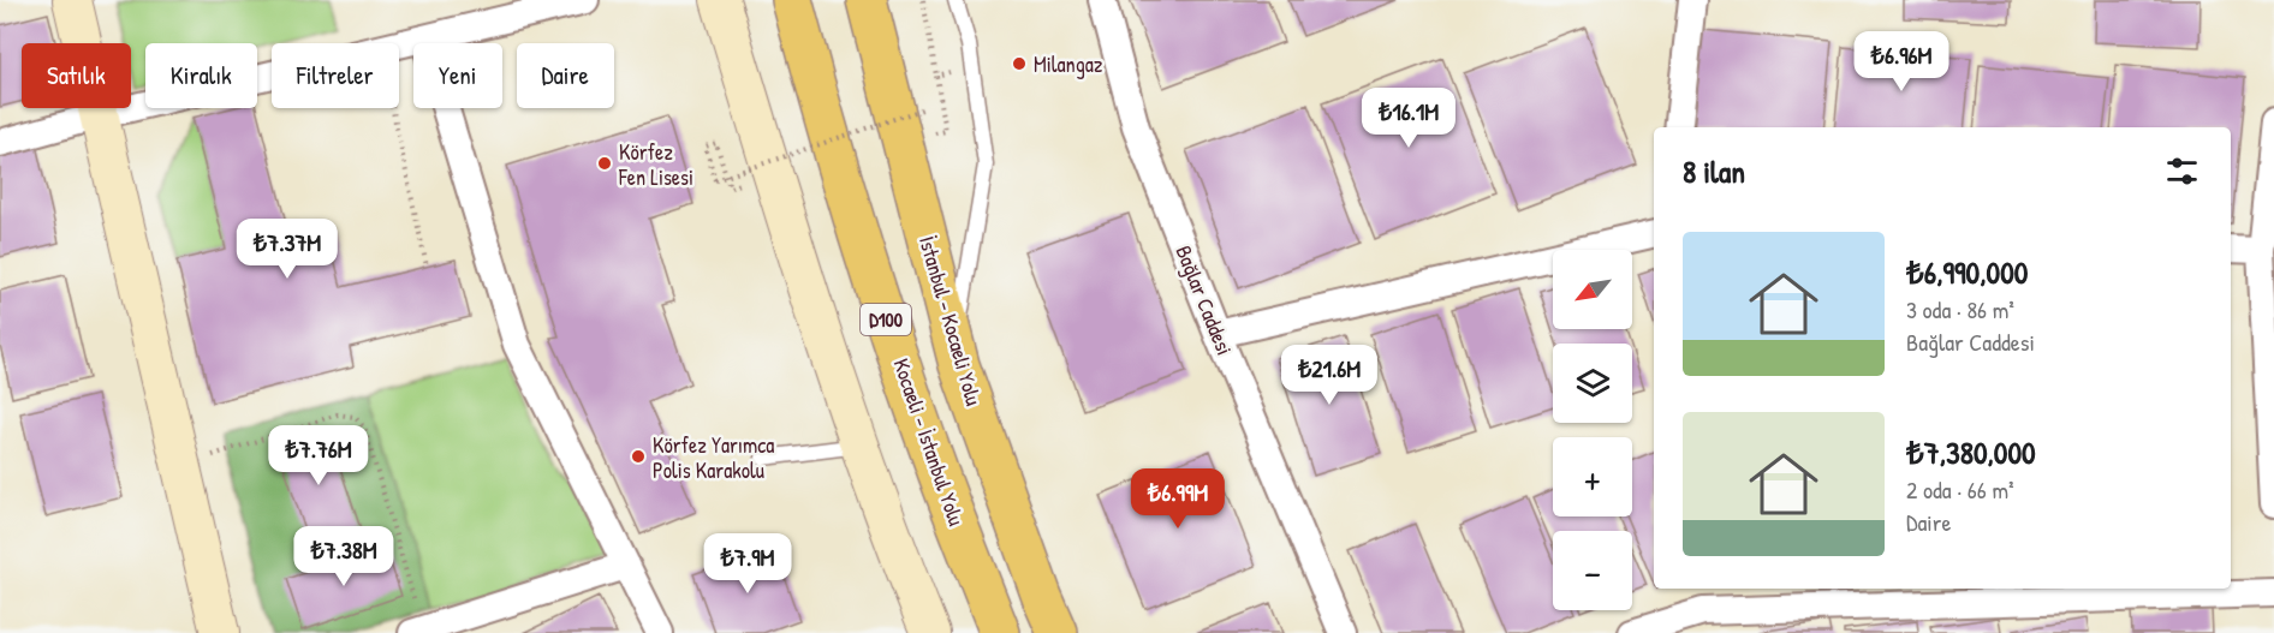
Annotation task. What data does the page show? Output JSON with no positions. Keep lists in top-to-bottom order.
{
  "streets": {
    "highway": ["D100", "İstanbul - Kocaeli Yolu", "Kocaeli - İstanbul Yolu"],
    "street": ["Bağlar Caddesi"]
  },
  "places": ["Milangaz", "Körfez Fen Lisesi", "Körfez Yarımca Polis Karakolu"],
  "north": "bottom left",
  "page": {
    "price": [
      "₺6.96M",
      "₺16.1M",
      "₺7.37M",
      "₺21.6M",
      "₺7.76M",
      "₺6.99M",
      "₺7.38M",
      "₺7.9M"
    ],
    "chip": [
      "Satılık",
      "Kiralık",
      "Filtreler",
      "Yeni",
      "Daire"
    ],
    "heading": "8 ilan",
    "list": [
      {
        "name": "₺6,990,000",
        "note": "3 oda · 86 m² · Bağlar Caddesi"
      },
      {
        "name": "₺7,380,000",
        "note": "2 oda · 66 m² · Daire"
      }
    ],
    "map_buttons": ["+", "−"]
  }
}
